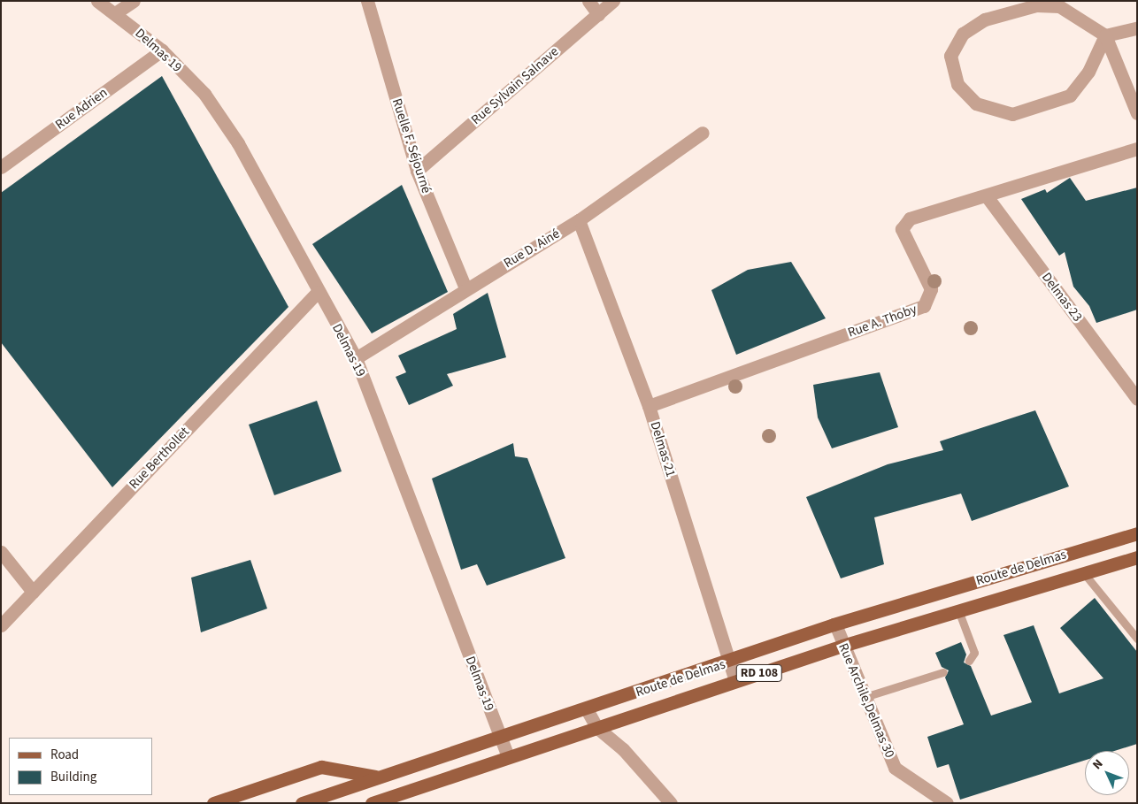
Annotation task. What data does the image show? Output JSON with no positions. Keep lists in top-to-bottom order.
{
  "streets": {
    "main road": ["Route de Delmas", "RD 108"],
    "street": [
      "Delmas 19",
      "Rue Sylvain Salnave",
      "Rue Adrien",
      "Ruelle F. Séjourné",
      "Rue D. Ainé",
      "Delmas 23",
      "Rue A. Thoby",
      "Delmas 21",
      "Rue Berthollet",
      "Rue Archile,Delmas 30"
    ]
  },
  "crossings": [
    ["Delmas 19", "Rue Adrien"],
    ["Delmas 19", "Rue D. Ainé"],
    ["Delmas 19", "Rue Berthollet"],
    ["Delmas 19", "Route de Delmas"],
    ["Rue Sylvain Salnave", "Ruelle F. Séjourné"],
    ["Ruelle F. Séjourné", "Rue D. Ainé"],
    ["Rue D. Ainé", "Delmas 21"],
    ["Delmas 23", "Rue A. Thoby"],
    ["Rue A. Thoby", "Delmas 21"],
    ["Delmas 21", "Route de Delmas"],
    ["Route de Delmas", "Rue Archile,Delmas 30"]
  ],
  "legend": ["Road", "Building"],
  "north": "top left"
}
